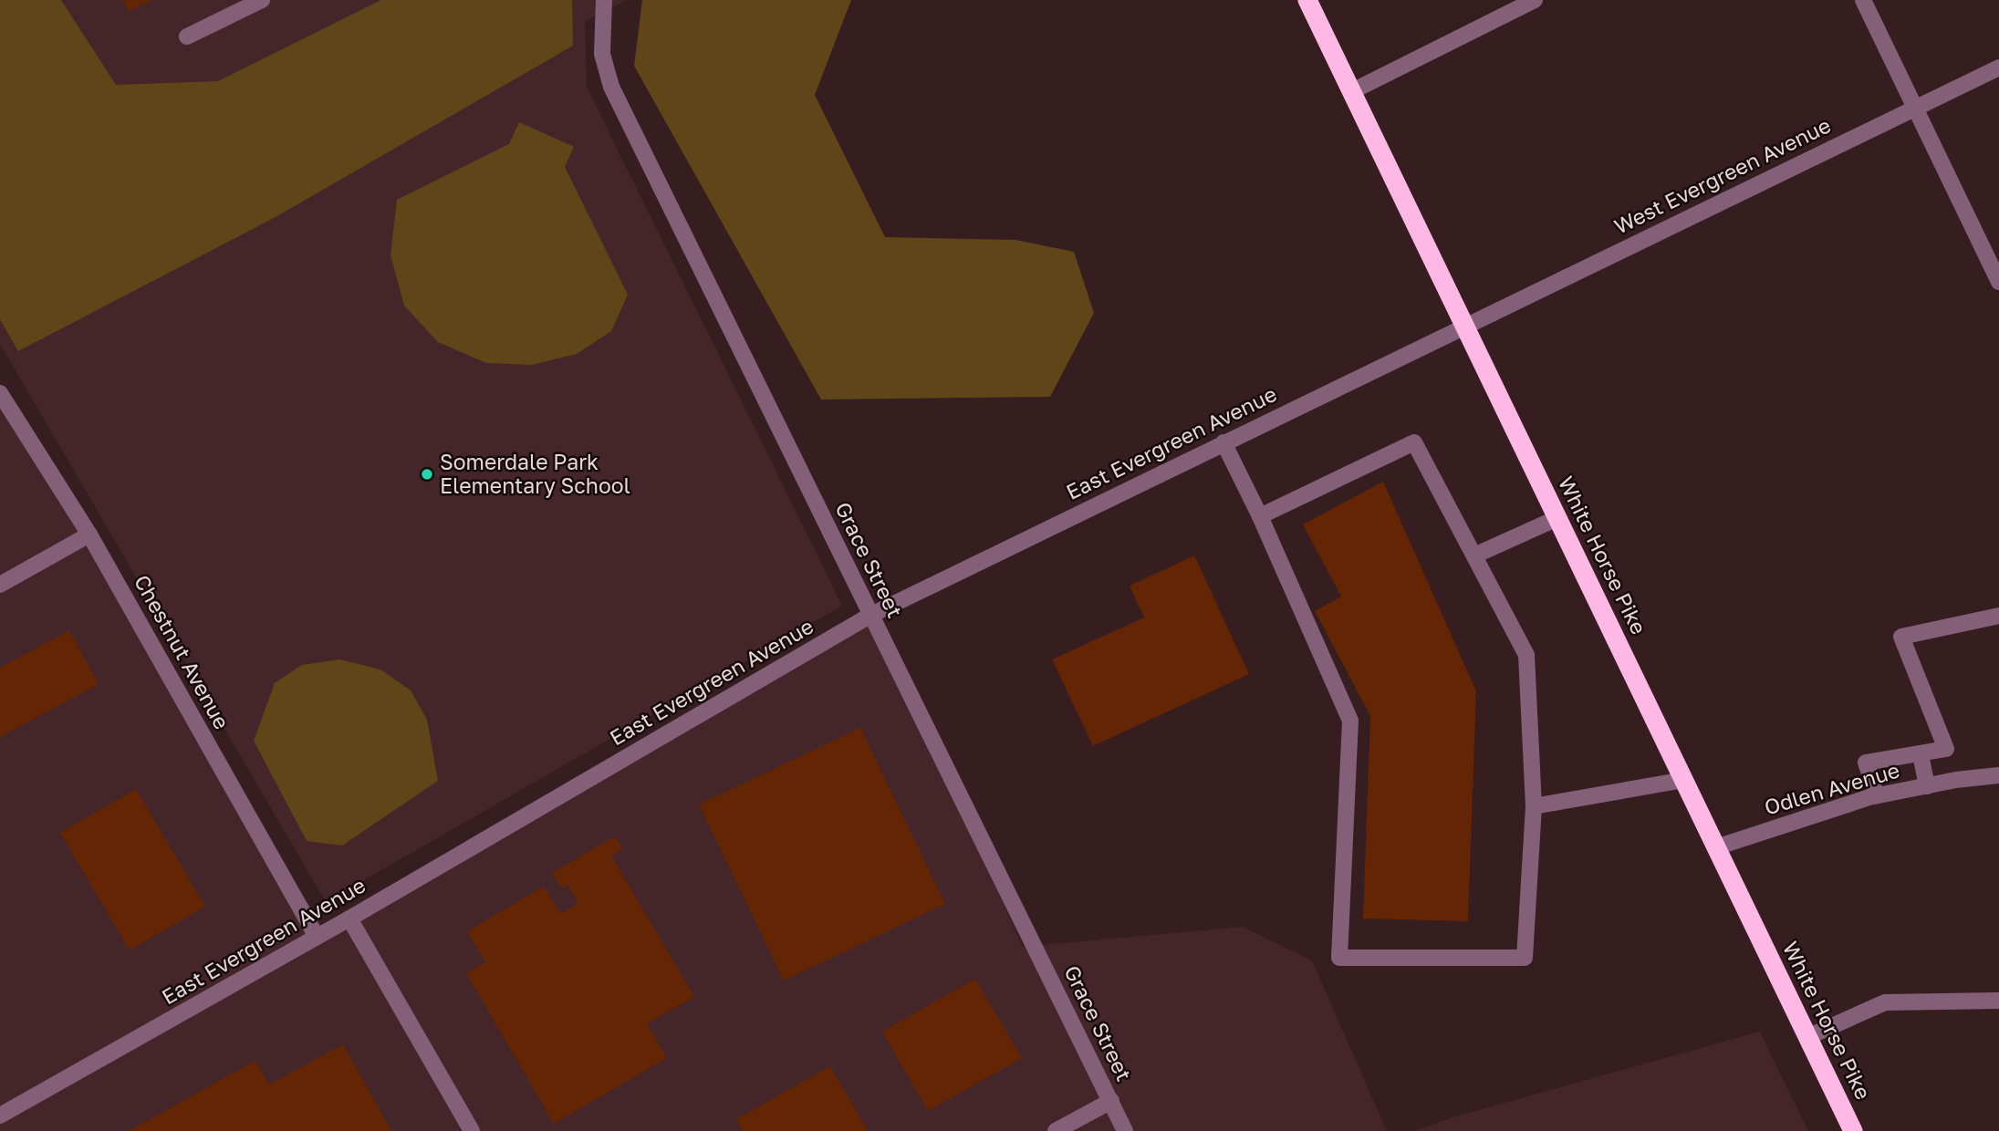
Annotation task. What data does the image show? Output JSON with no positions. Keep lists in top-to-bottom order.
{
  "streets": {
    "highway": ["White Horse Pike"],
    "street": [
      "West Evergreen Avenue",
      "East Evergreen Avenue",
      "Grace Street",
      "Chestnut Avenue",
      "Odlen Avenue"
    ]
  },
  "crossings": [
    ["West Evergreen Avenue", "East Evergreen Avenue"],
    ["West Evergreen Avenue", "White Horse Pike"],
    ["East Evergreen Avenue", "White Horse Pike"],
    ["East Evergreen Avenue", "Grace Street"],
    ["East Evergreen Avenue", "Chestnut Avenue"],
    ["White Horse Pike", "Odlen Avenue"]
  ],
  "places": ["Somerdale Park Elementary School"]
}
